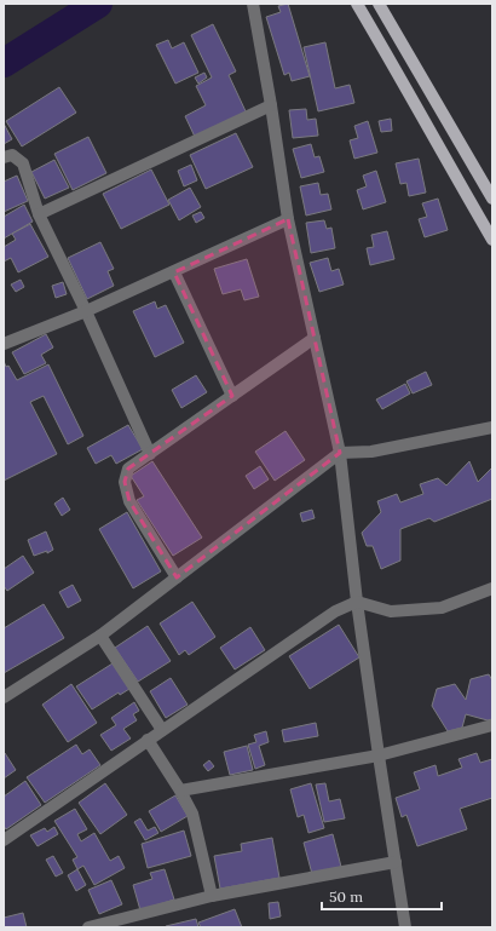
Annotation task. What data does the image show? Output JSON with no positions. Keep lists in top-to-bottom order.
{
  "scale_bar": "50 m"
}
